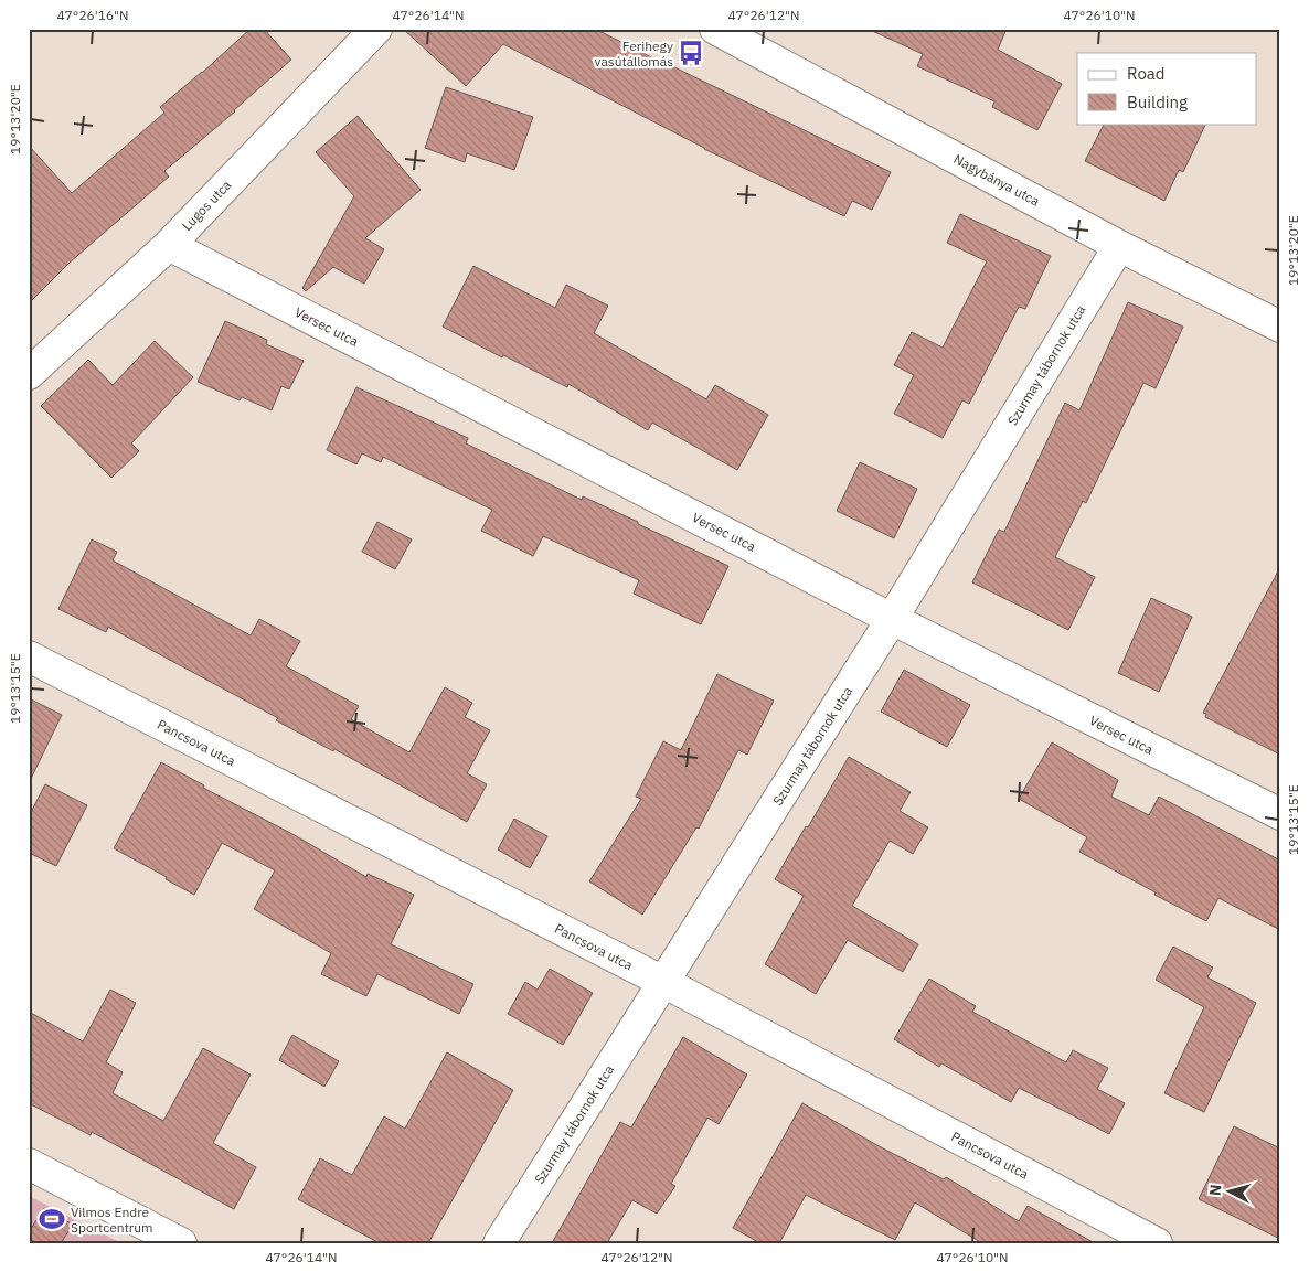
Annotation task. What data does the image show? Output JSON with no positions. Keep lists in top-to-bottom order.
{
  "streets": {
    "street": [
      "Nagybánya utca",
      "Lugos utca",
      "Versec utca",
      "Szurmay tábornok utca",
      "Pancsova utca"
    ]
  },
  "crossings": [
    ["Nagybánya utca", "Szurmay tábornok utca"],
    ["Lugos utca", "Versec utca"],
    ["Versec utca", "Szurmay tábornok utca"],
    ["Szurmay tábornok utca", "Pancsova utca"]
  ],
  "places": {
    "bus stop": ["Ferihegy vasútállomás"],
    "sports": ["Vilmos Endre Sportcentrum"]
  },
  "legend": ["Road", "Building"],
  "north": "left",
  "coordinates": [
    "47°26'16\"N",
    "47°26'14\"N",
    "47°26'12\"N",
    "47°26'10\"N",
    "19°13'20\"E",
    "19°13'15\"E"
  ]
}
